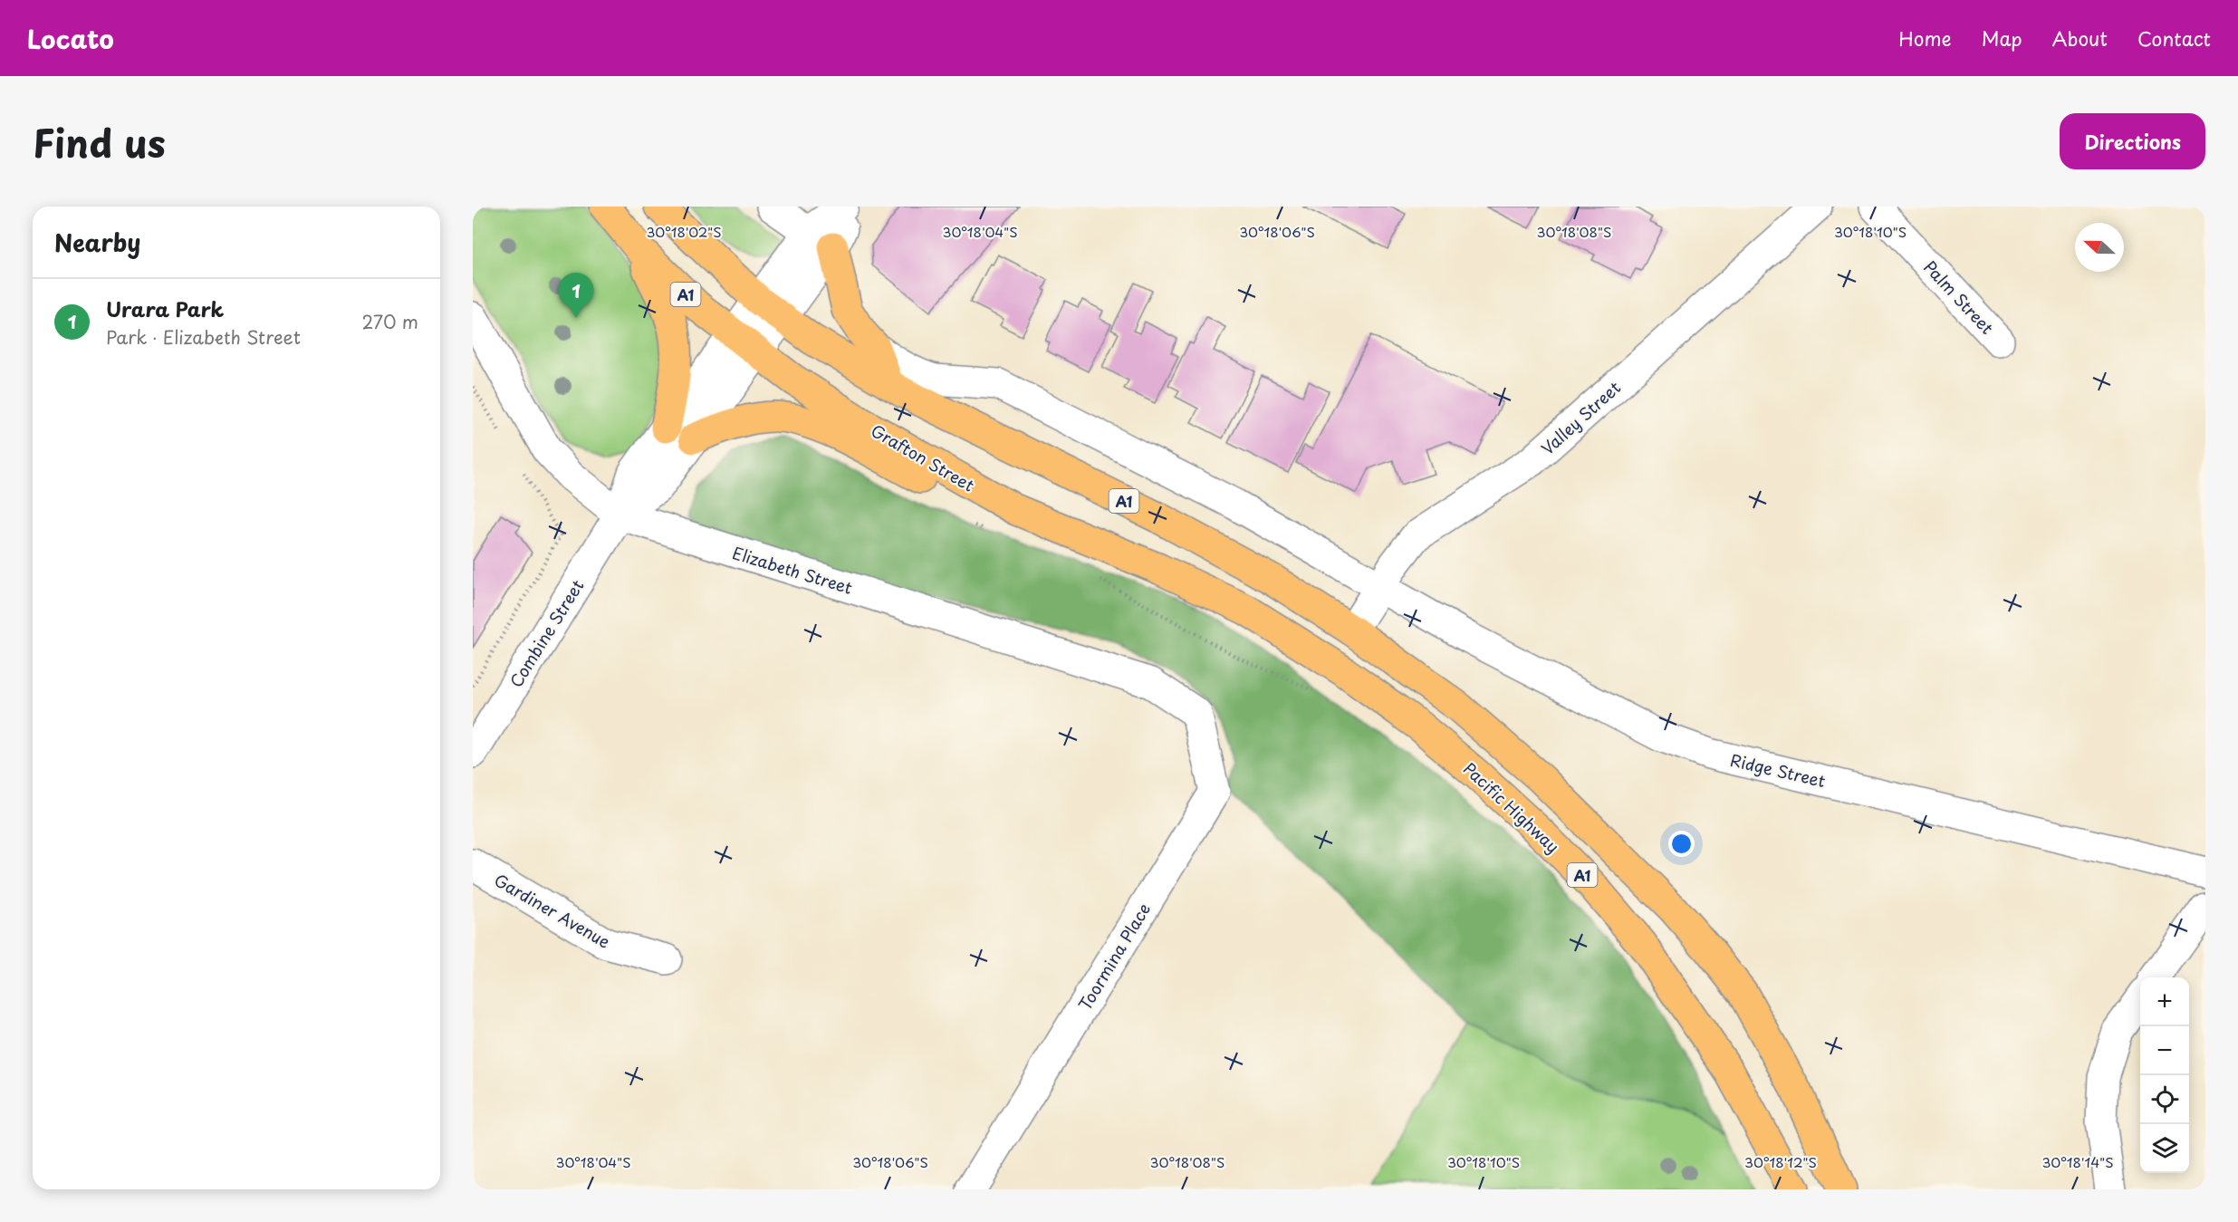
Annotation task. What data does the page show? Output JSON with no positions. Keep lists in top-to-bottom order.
{
  "streets": {
    "highway": ["A1", "Grafton Street", "Pacific Highway"],
    "street": [
      "Palm Street",
      "Valley Street",
      "Elizabeth Street",
      "Combine Street",
      "Ridge Street",
      "Gardiner Avenue",
      "Toormina Place"
    ]
  },
  "crossings": [
    ["A1", "Valley Street"],
    ["A1", "Combine Street"],
    ["Valley Street", "Ridge Street"],
    ["Grafton Street", "Combine Street"],
    ["Grafton Street", "Pacific Highway"],
    ["Elizabeth Street", "Combine Street"],
    ["Elizabeth Street", "Toormina Place"]
  ],
  "north": "left",
  "page": {
    "header": "Locato",
    "nav": [
      "Home",
      "Map",
      "About",
      "Contact"
    ],
    "title": "Find us",
    "buttons": "Directions",
    "heading": "Nearby",
    "pins": "1",
    "list": [
      {
        "mark": "1",
        "name": "Urara Park",
        "note": "Park · Elizabeth Street",
        "value": "270 m"
      }
    ],
    "map_buttons": ["+", "−"]
  },
  "coordinates": [
    "30°18'02\"S",
    "30°18'04\"S",
    "30°18'06\"S",
    "30°18'08\"S",
    "30°18'10\"S",
    "30°18'12\"S",
    "30°18'14\"S"
  ]
}
